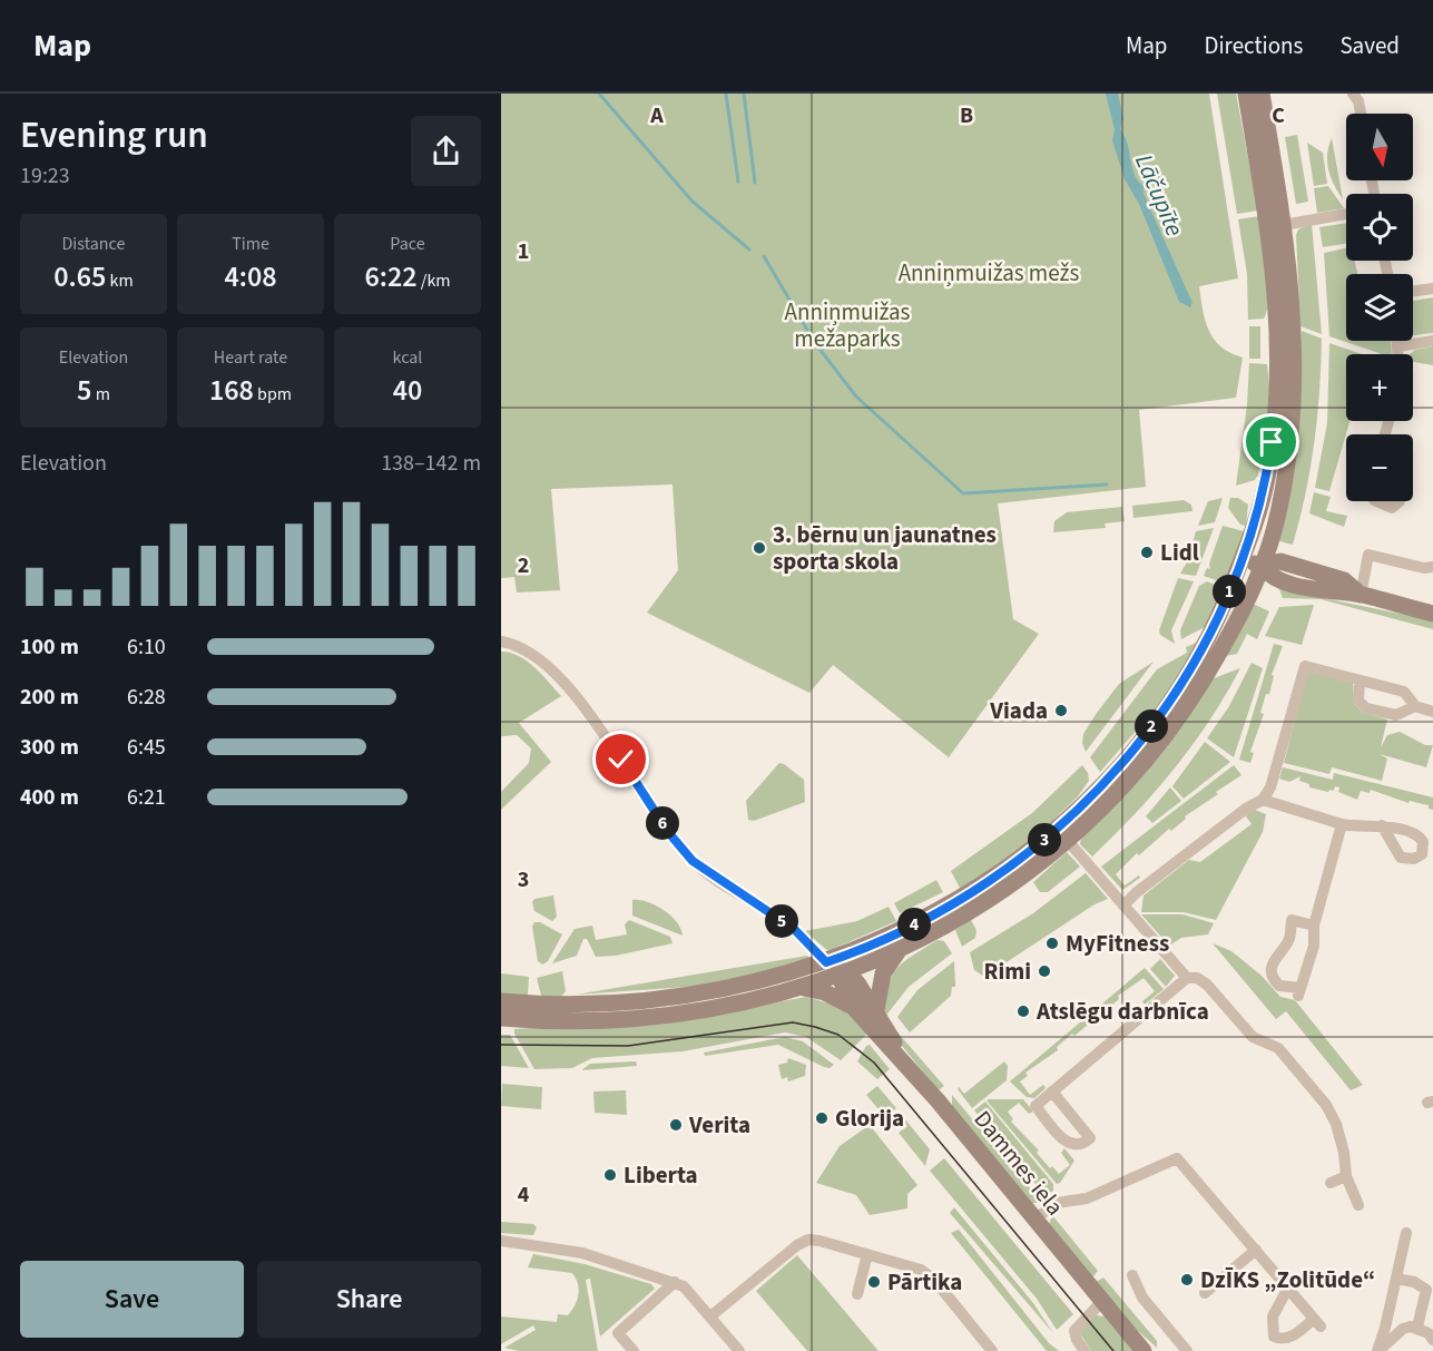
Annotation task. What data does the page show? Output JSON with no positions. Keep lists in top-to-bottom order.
{
  "streets": {
    "street": ["Dammes iela"]
  },
  "water": ["Lāčupīte"],
  "parks": ["Anniņmuižas mežs", "Anniņmuižas mežaparks"],
  "places": [
    "3. bērnu un jaunatnes sporta skola",
    "Lidl",
    "Viada",
    "MyFitness",
    "Rimi",
    "Atslēgu darbnīca",
    "Glorija",
    "Verita",
    "Liberta",
    "DzĪKS „Zolitūde“",
    "Pārtika"
  ],
  "north": "bottom",
  "page": {
    "header": "Map",
    "nav": ["Map", "Directions", "Saved"],
    "heading": ["Evening run", "19:23"],
    "map_buttons": ["+", "−"],
    "stats": [
      ["Distance", "0.65 km"],
      ["Time", "4:08"],
      ["Pace", "6:22 /km"],
      ["Elevation", "5 m"],
      ["Heart rate", "168 bpm"],
      ["kcal", "40"]
    ],
    "chart": ["Elevation", "138–142 m"],
    "pins": [
      "1",
      "2",
      "6",
      "3",
      "5",
      "4"
    ],
    "list": [
      {
        "name": "100 m",
        "note": "6:10"
      },
      {
        "name": "200 m",
        "note": "6:28"
      },
      {
        "name": "300 m",
        "note": "6:45"
      },
      {
        "name": "400 m",
        "note": "6:21"
      }
    ],
    "buttons": ["Save", "Share"]
  },
  "grid": {
    "columns": ["A", "B", "C"],
    "rows": [
      "1",
      "2",
      "3",
      "4"
    ]
  }
}
